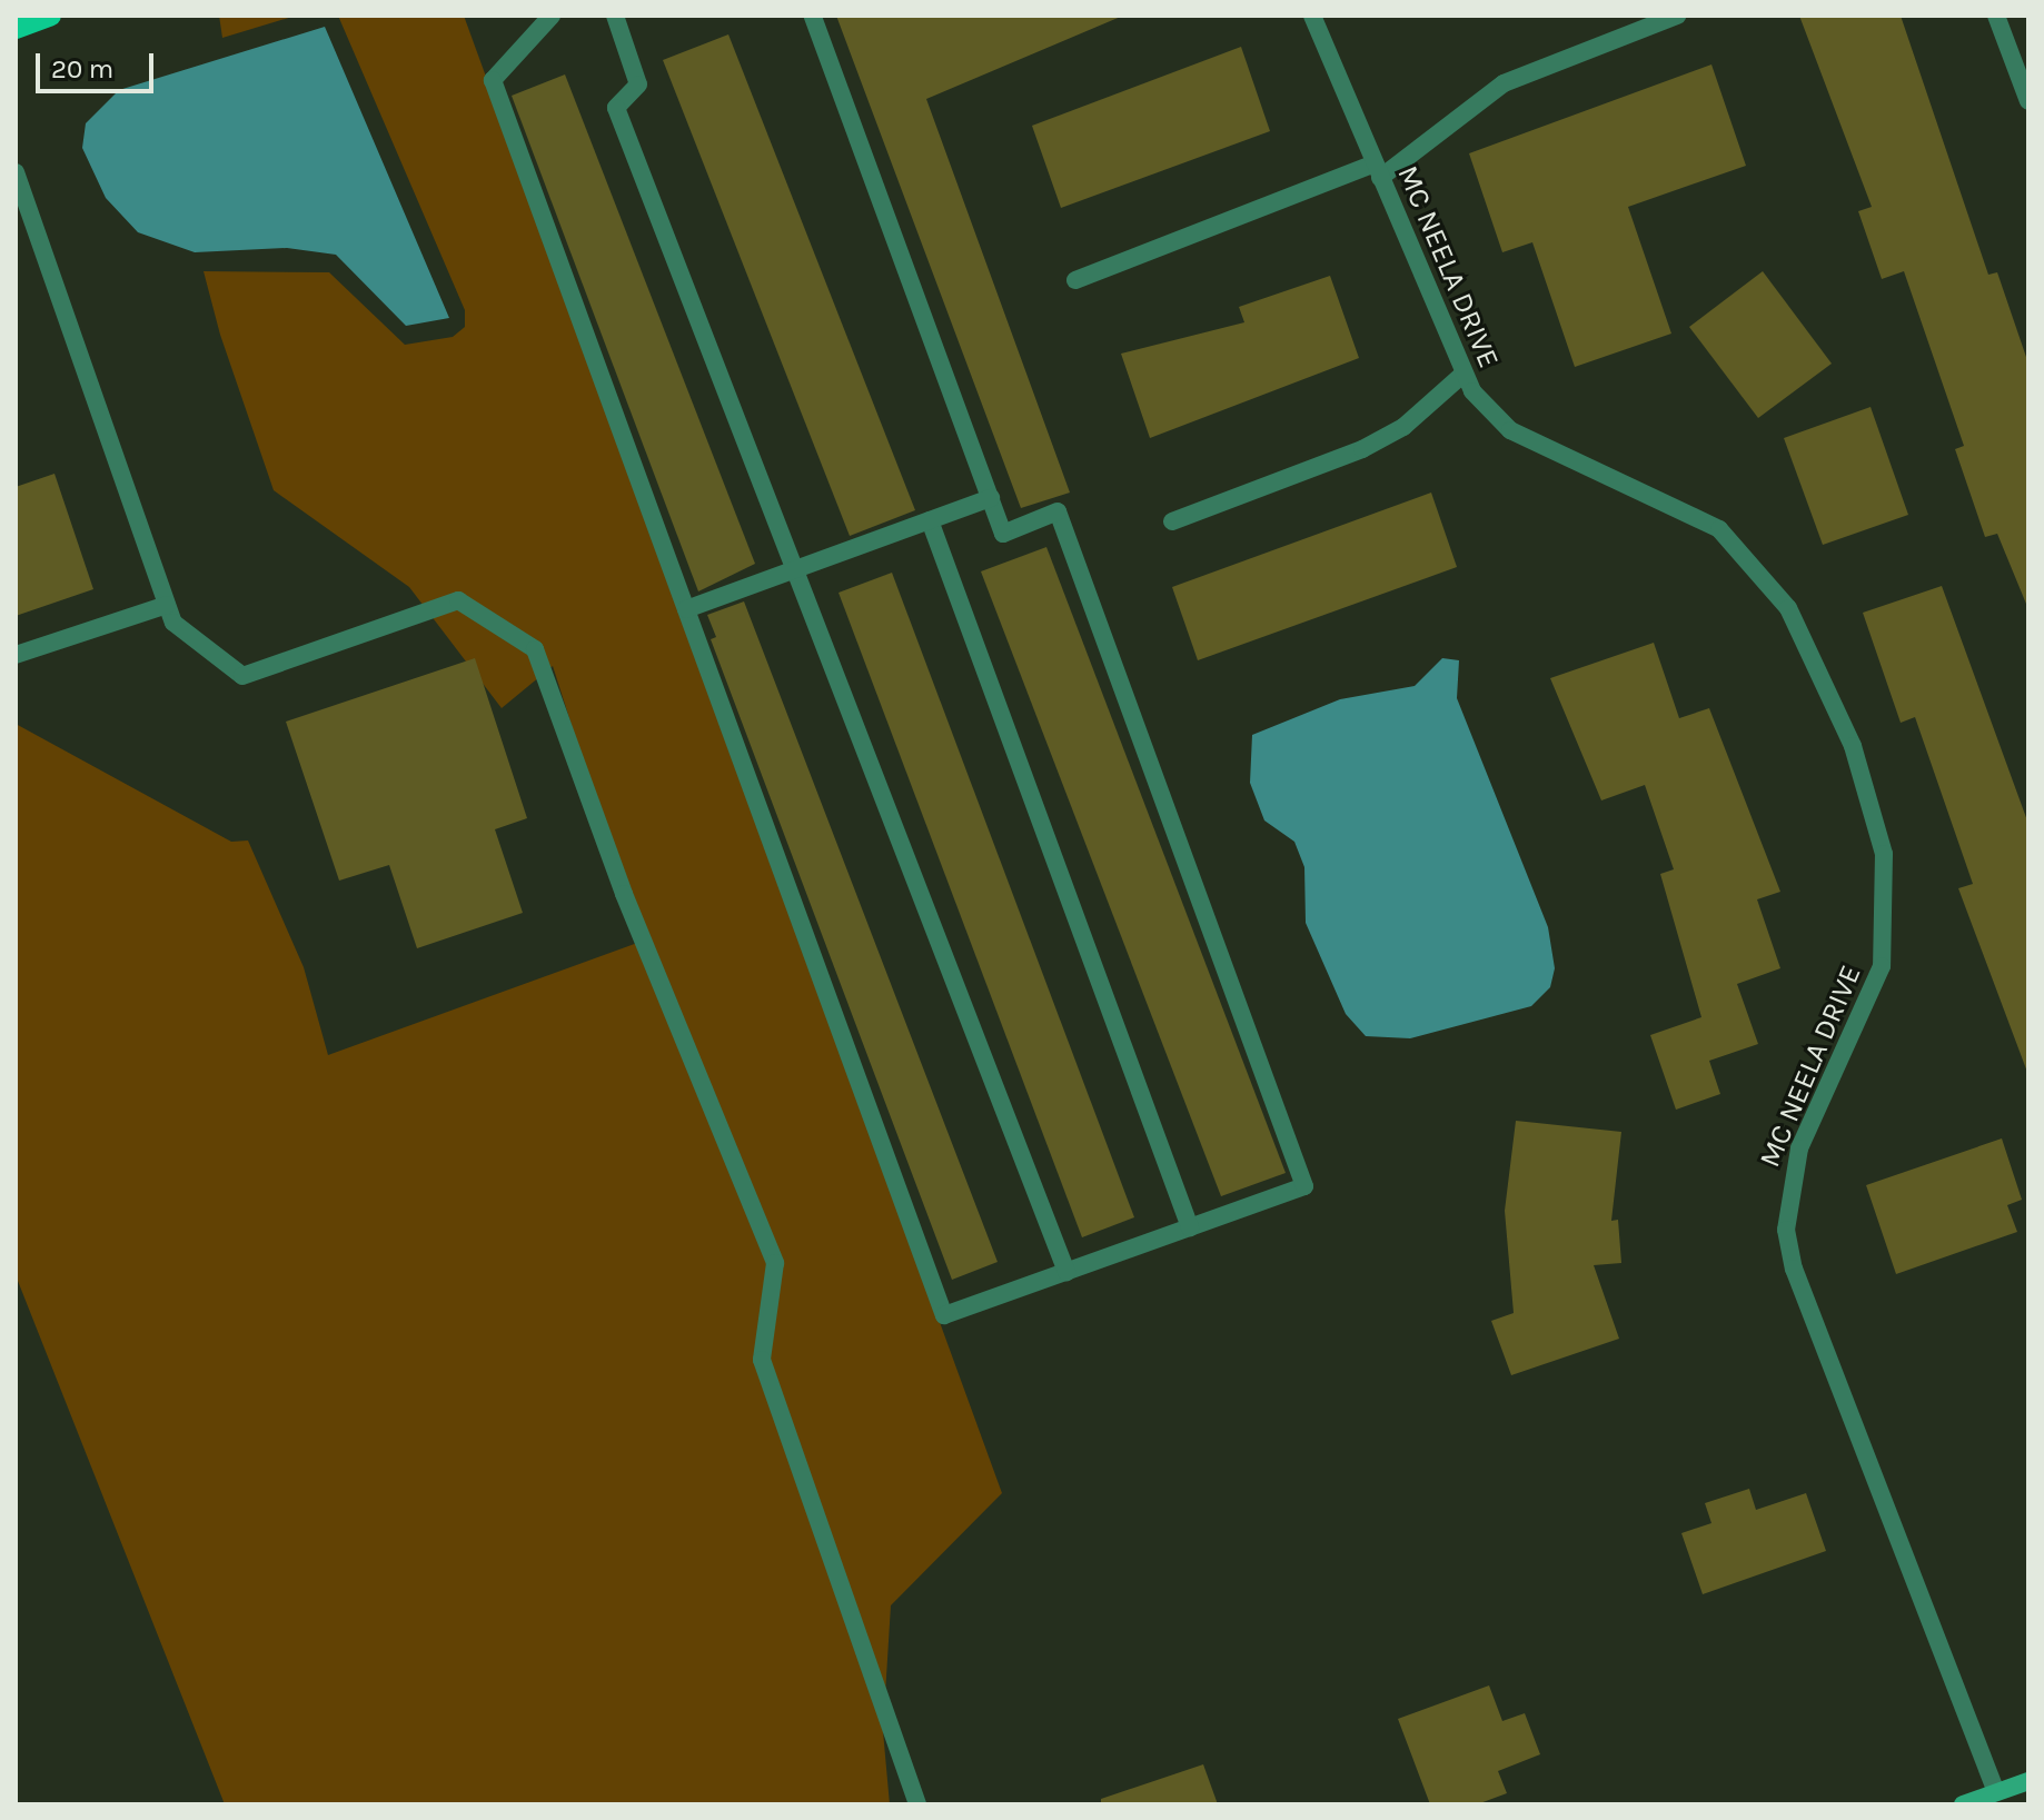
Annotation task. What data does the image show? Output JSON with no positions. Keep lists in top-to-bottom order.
{
  "streets": {
    "street": ["MC NEELA DRIVE"]
  },
  "scale_bar": "20 m"
}
